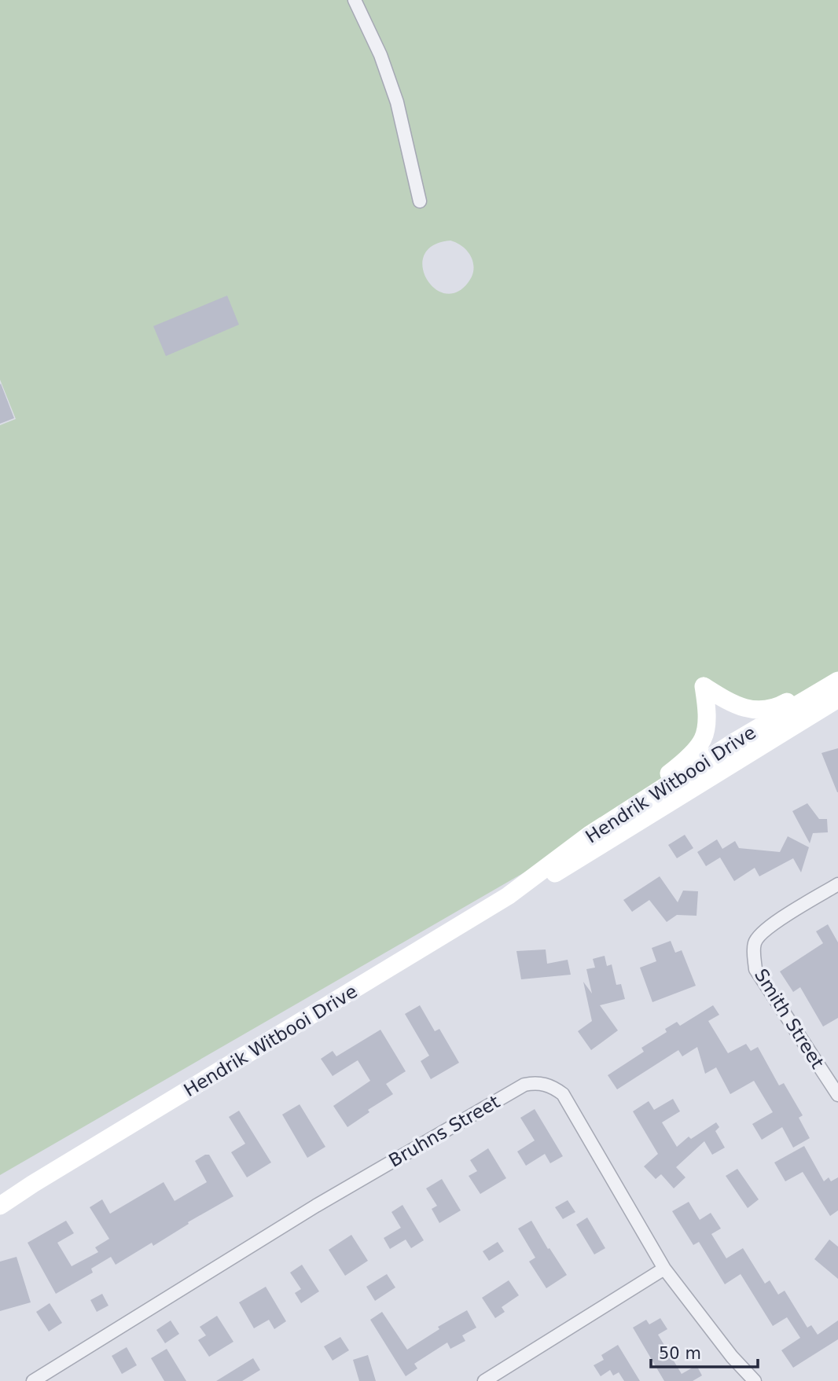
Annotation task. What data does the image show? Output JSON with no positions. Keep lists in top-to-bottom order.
{
  "streets": {
    "main road": ["Hendrik Witbooi Drive"],
    "street": ["Smith Street", "Bruhns Street"]
  },
  "scale_bar": "50 m"
}
